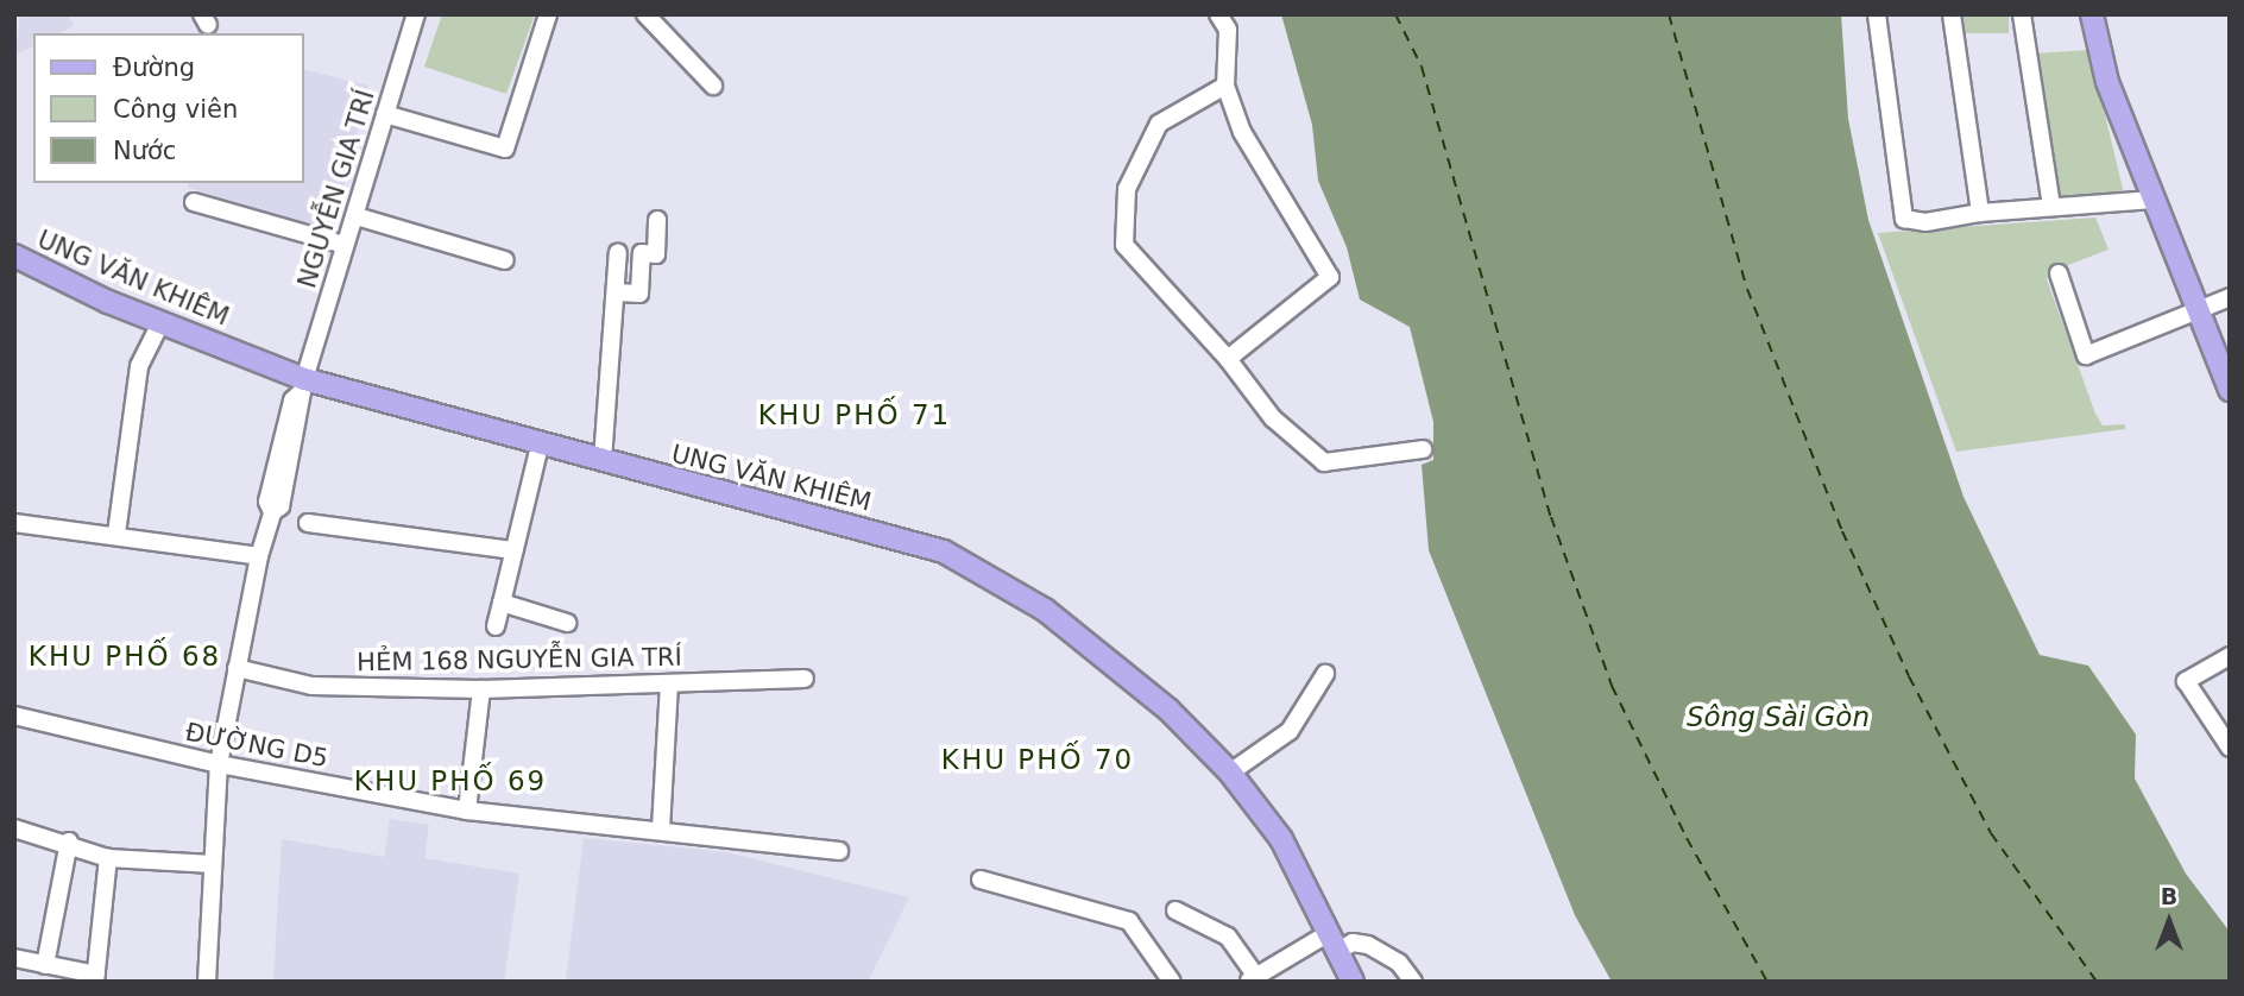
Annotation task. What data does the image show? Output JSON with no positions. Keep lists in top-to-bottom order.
{
  "streets": {
    "main road": ["UNG VĂN KHIÊM"],
    "street": ["NGUYỄN GIA TRÍ", "HẺM 168 NGUYỄN GIA TRÍ", "ĐƯỜNG D5"]
  },
  "crossings": [
    ["NGUYỄN GIA TRÍ", "UNG VĂN KHIÊM"],
    ["NGUYỄN GIA TRÍ", "HẺM 168 NGUYỄN GIA TRÍ"],
    ["NGUYỄN GIA TRÍ", "ĐƯỜNG D5"]
  ],
  "districts": [
    "KHU PHỐ 71",
    "KHU PHỐ 68",
    "KHU PHỐ 70",
    "KHU PHỐ 69"
  ],
  "water": ["Sông Sài Gòn"],
  "legend": ["Đường", "Công viên", "Nước"],
  "north": "top"
}
